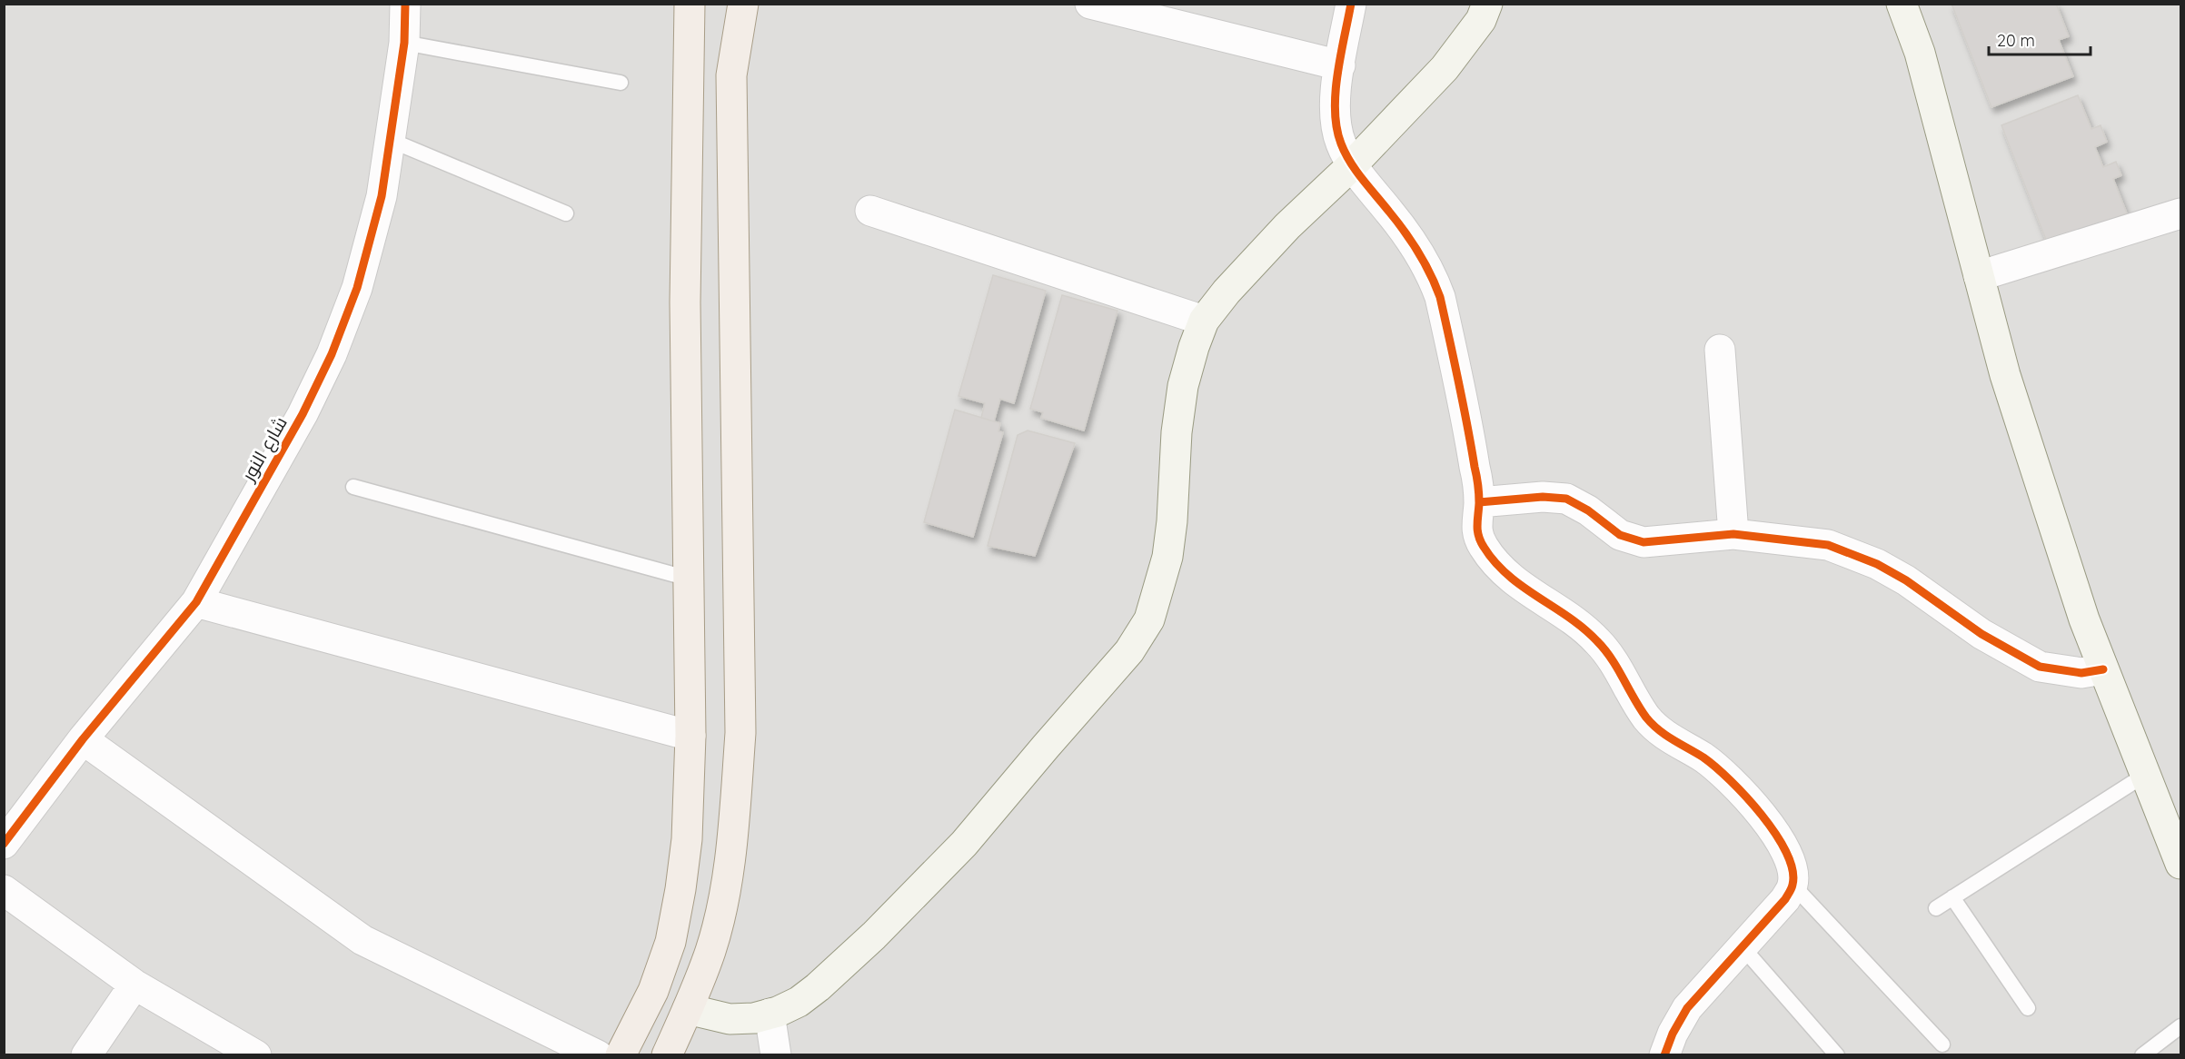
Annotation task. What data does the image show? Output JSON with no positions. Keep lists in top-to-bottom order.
{
  "streets": {
    "street": ["شارع النور"]
  },
  "scale_bar": "20 m"
}
